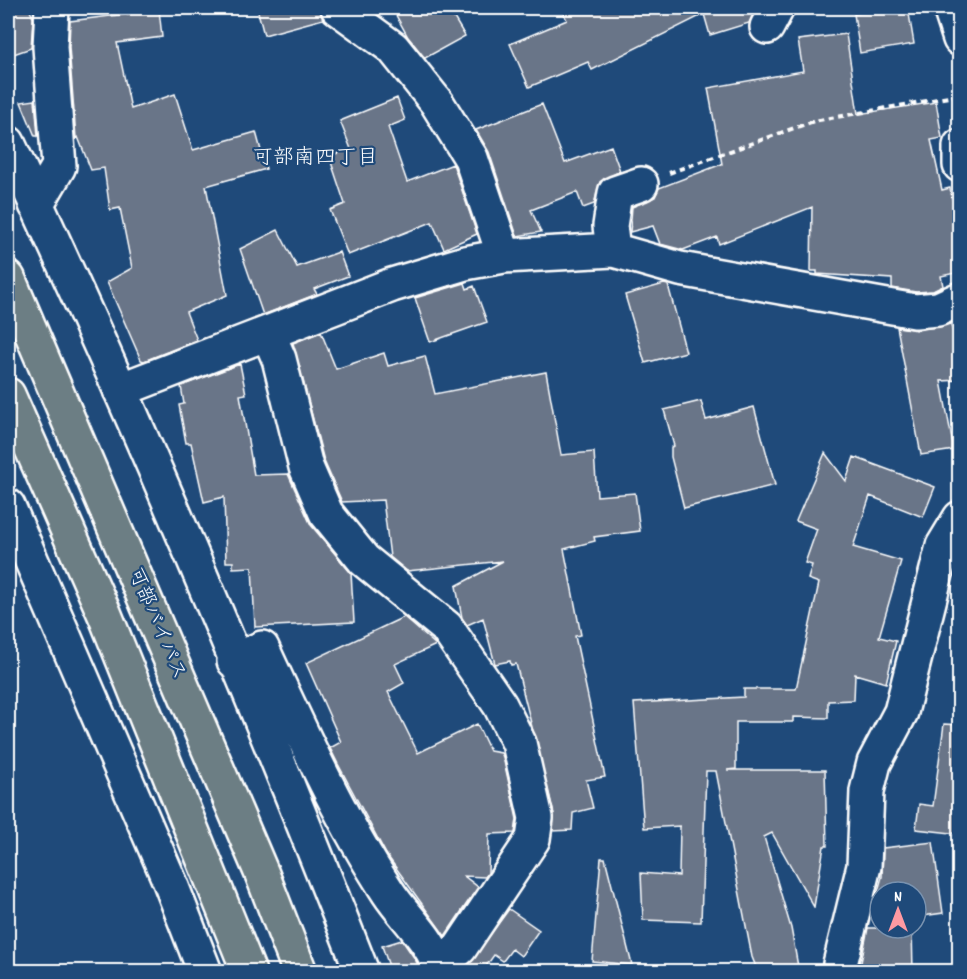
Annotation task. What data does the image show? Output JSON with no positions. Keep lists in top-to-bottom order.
{
  "streets": {
    "highway": ["可部バイパス"]
  },
  "districts": ["可部南四丁目"],
  "north": "top"
}
